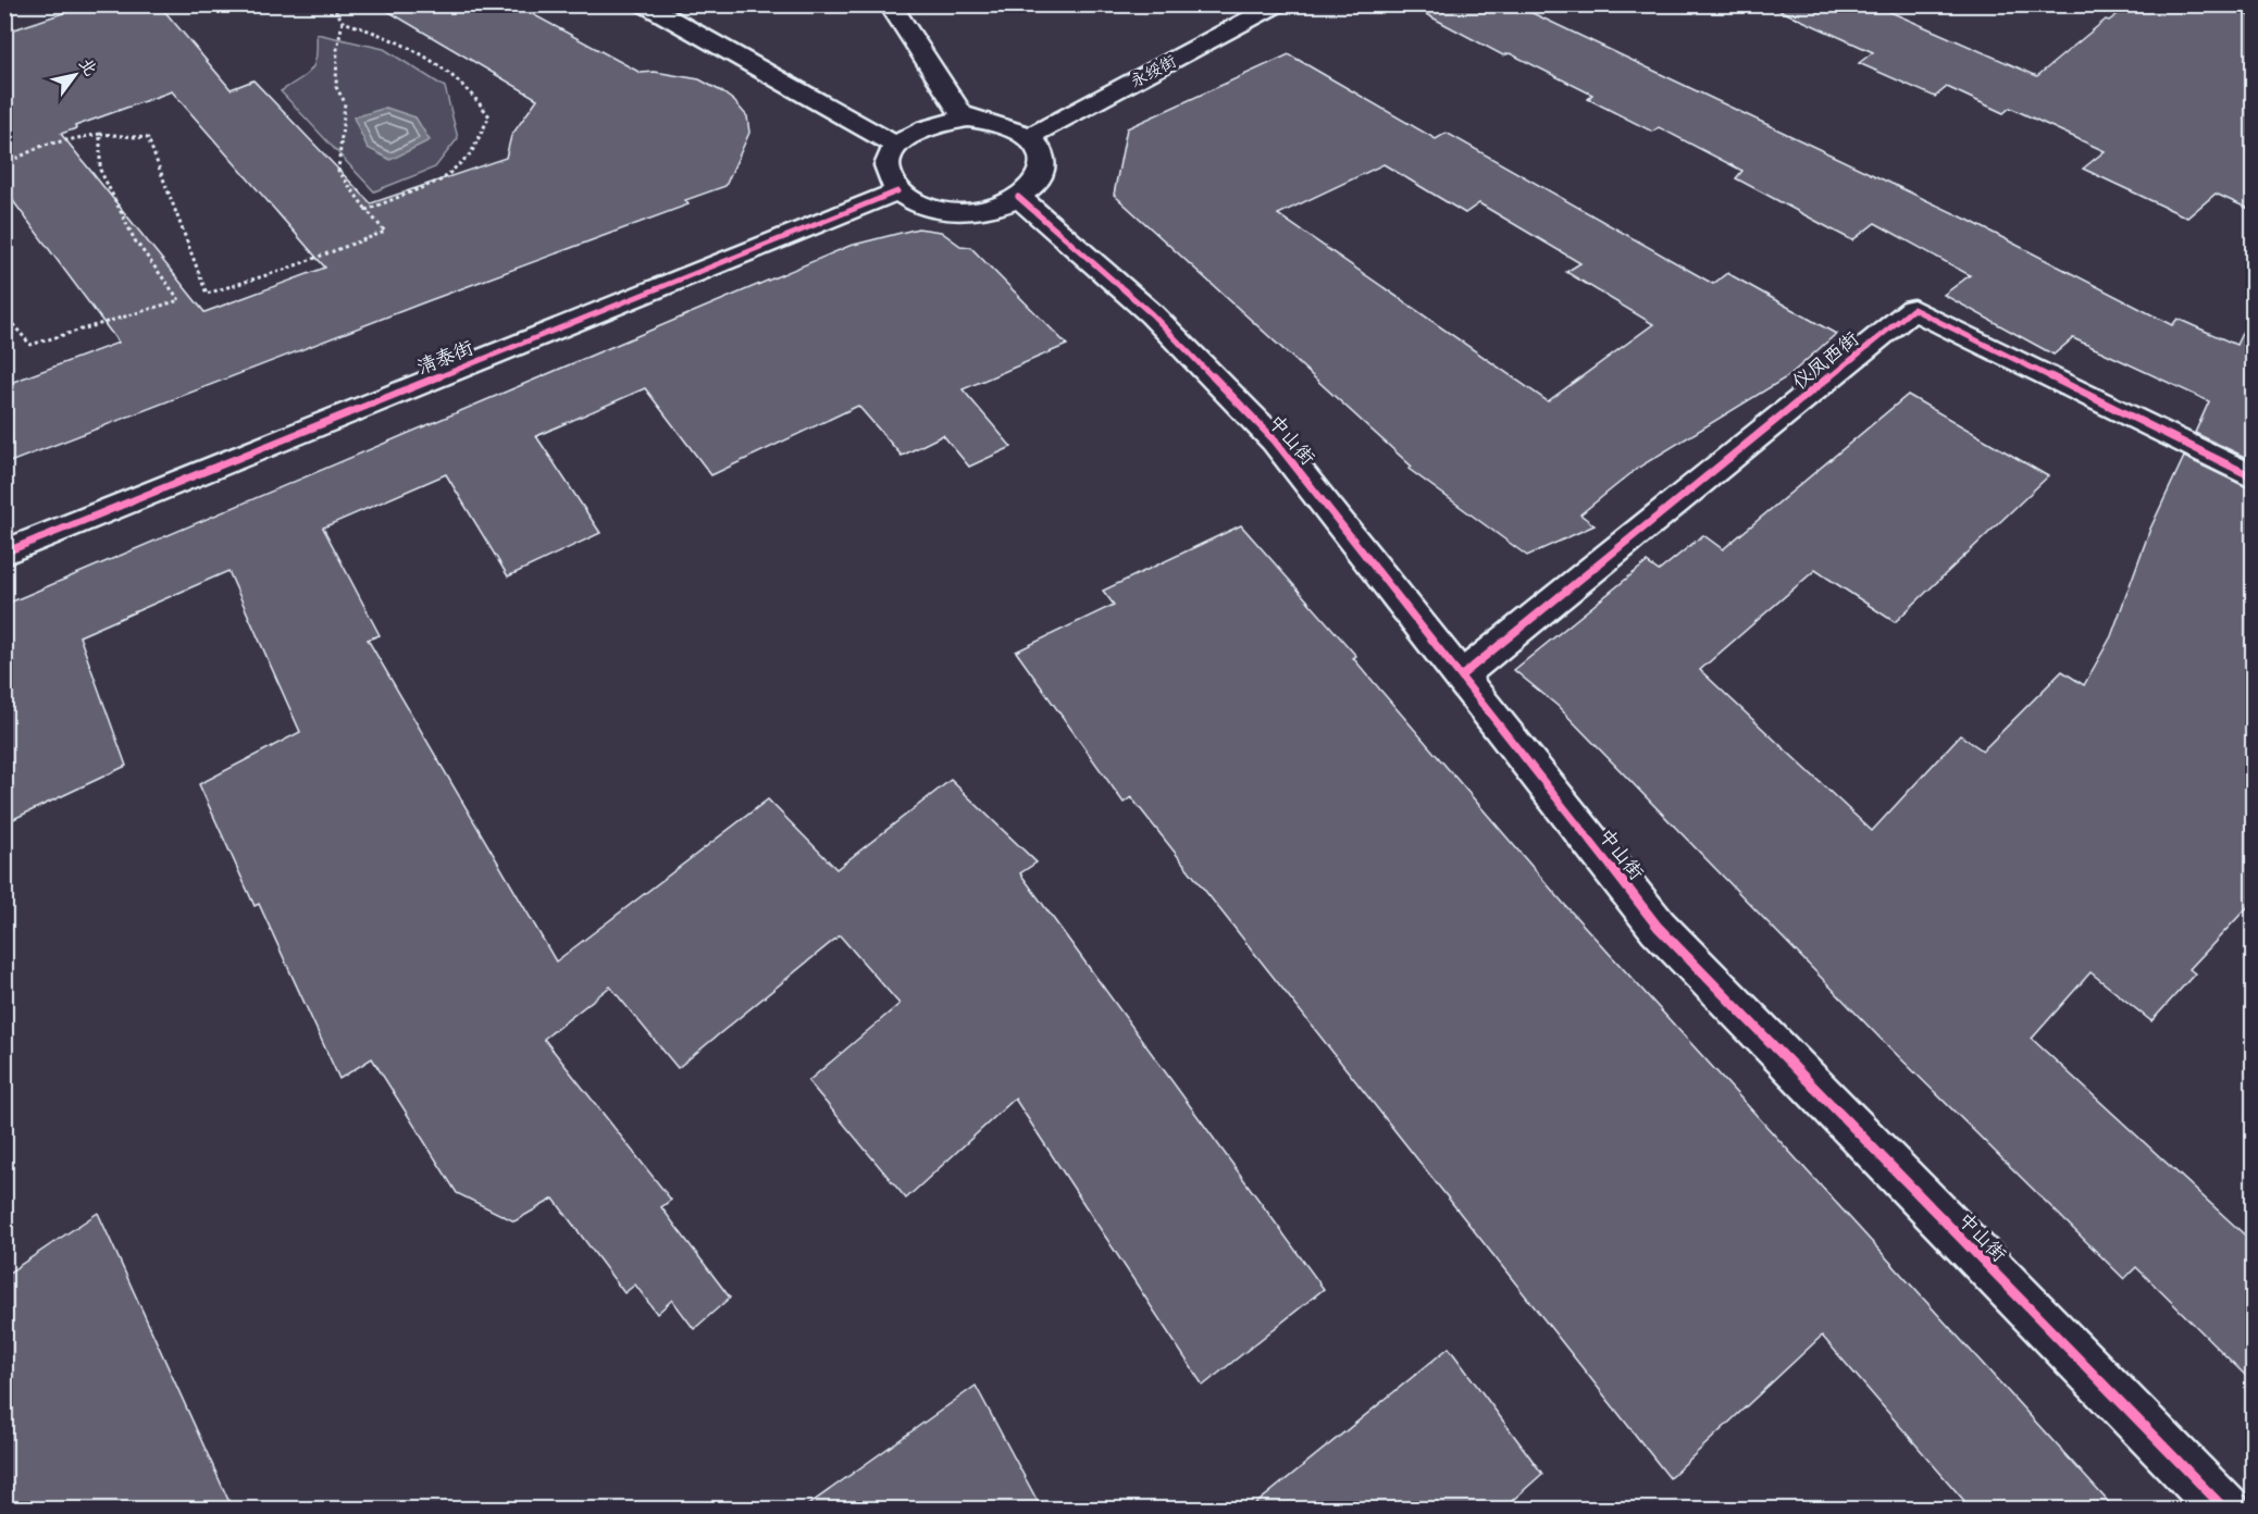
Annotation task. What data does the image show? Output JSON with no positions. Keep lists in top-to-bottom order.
{
  "streets": {
    "street": [
      "永绥街",
      "清泰街",
      "仪凤西街",
      "中山街"
    ]
  },
  "crossings": [
    ["永绥街", "清泰街"],
    ["永绥街", "中山街"],
    ["清泰街", "中山街"],
    ["仪凤西街", "中山街"]
  ],
  "north": "top right"
}
